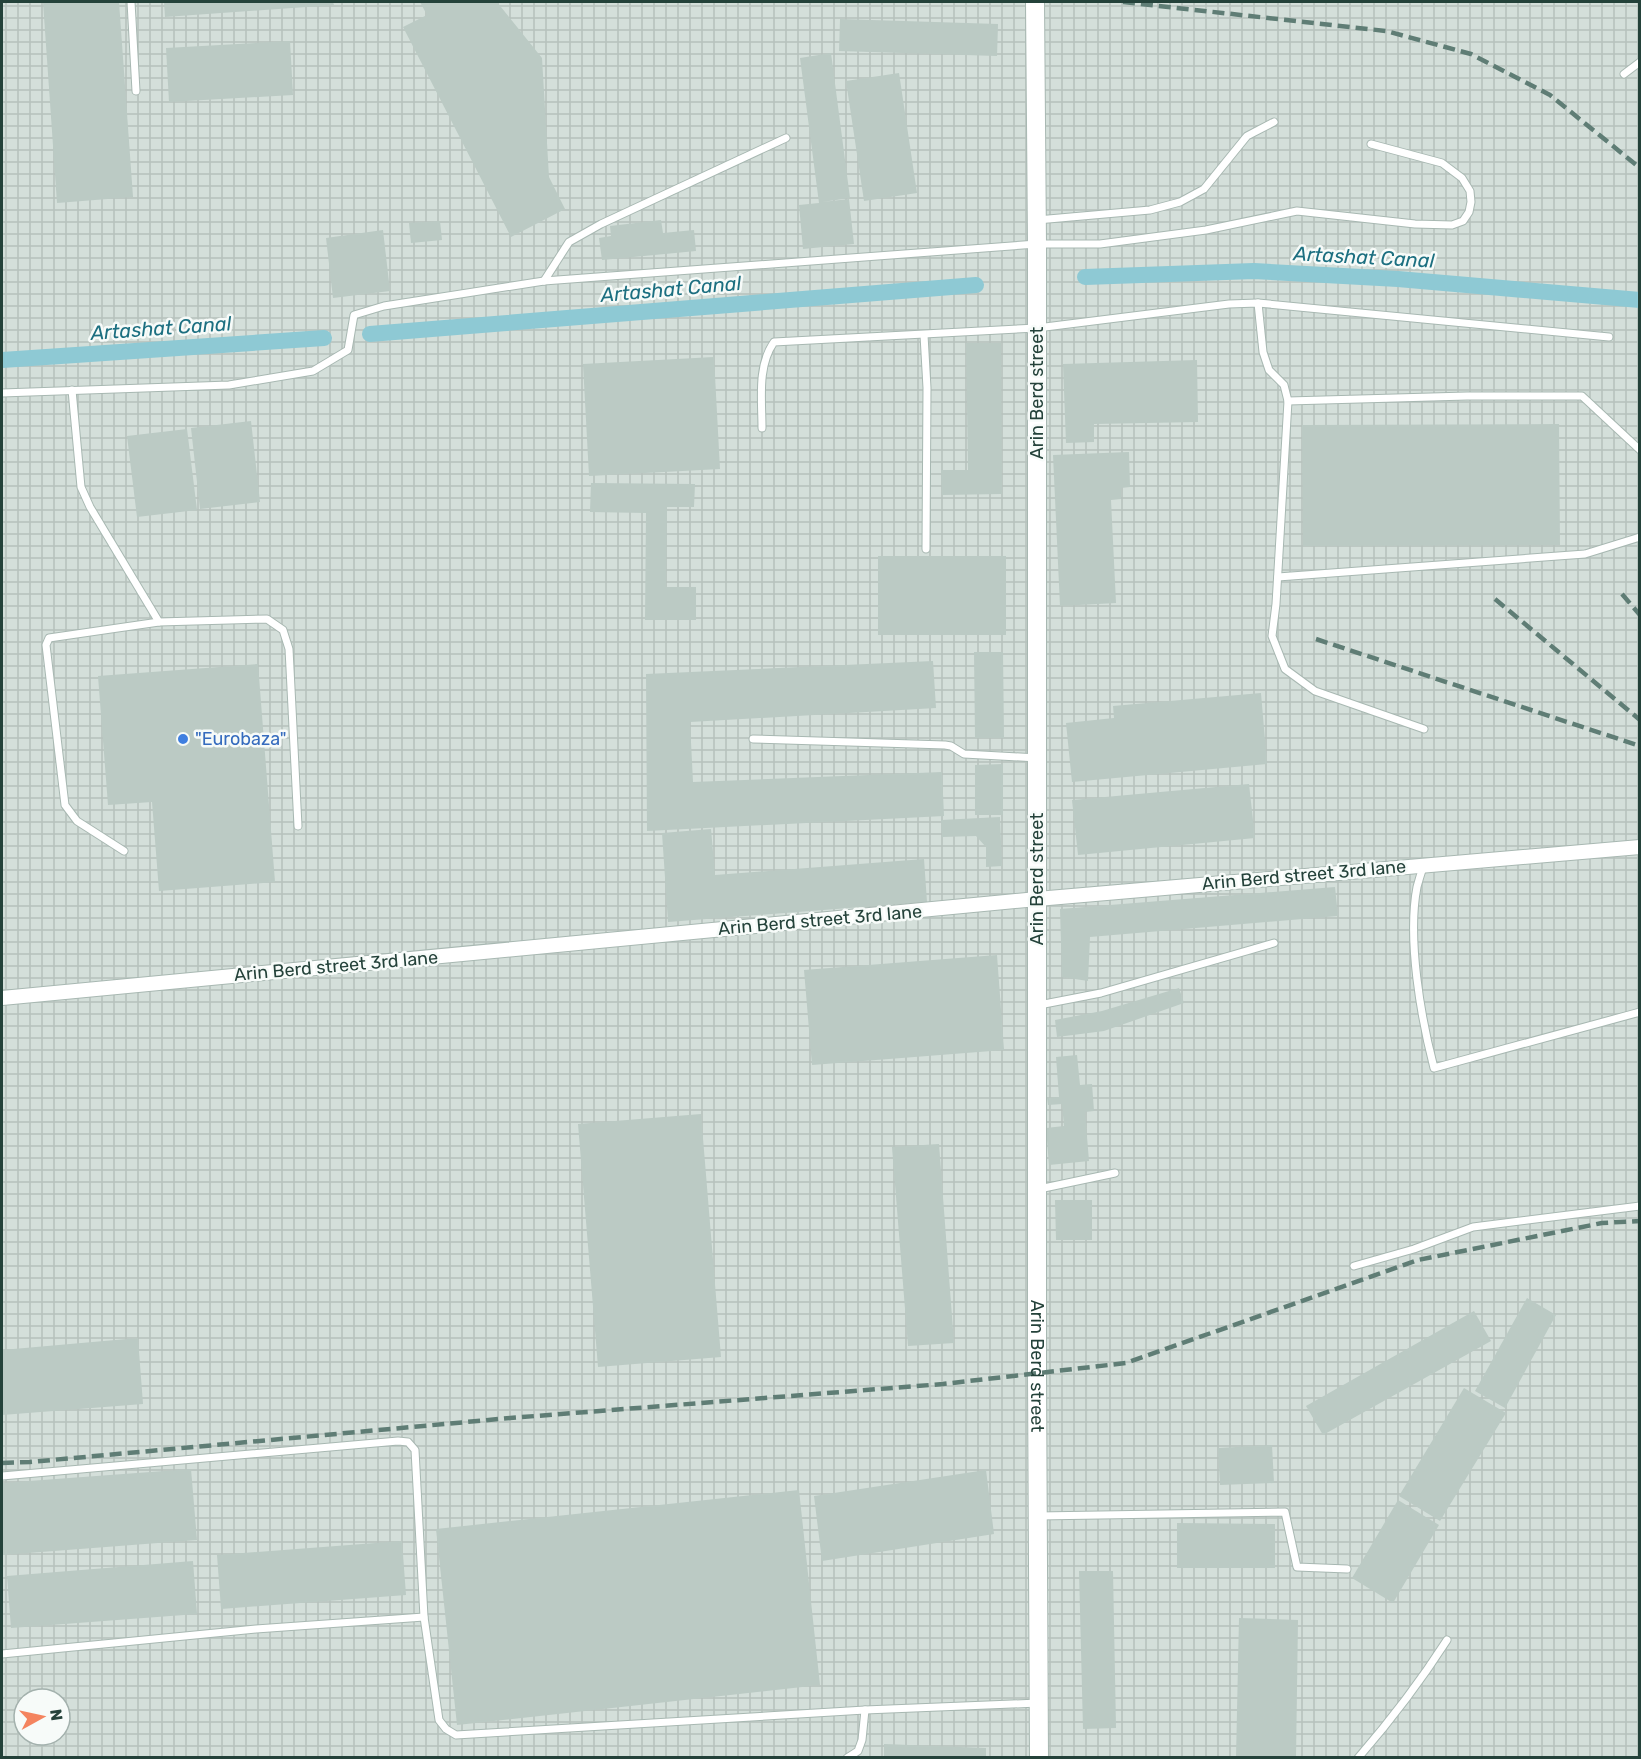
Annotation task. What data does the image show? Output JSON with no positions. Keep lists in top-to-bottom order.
{
  "streets": {
    "street": ["Arin Berd street", "Arin Berd street 3rd lane"]
  },
  "crossings": [
    ["Arin Berd street", "Arin Berd street 3rd lane"]
  ],
  "water": ["Artashat Canal"],
  "places": ["\"Eurobaza\""],
  "north": "right"
}
